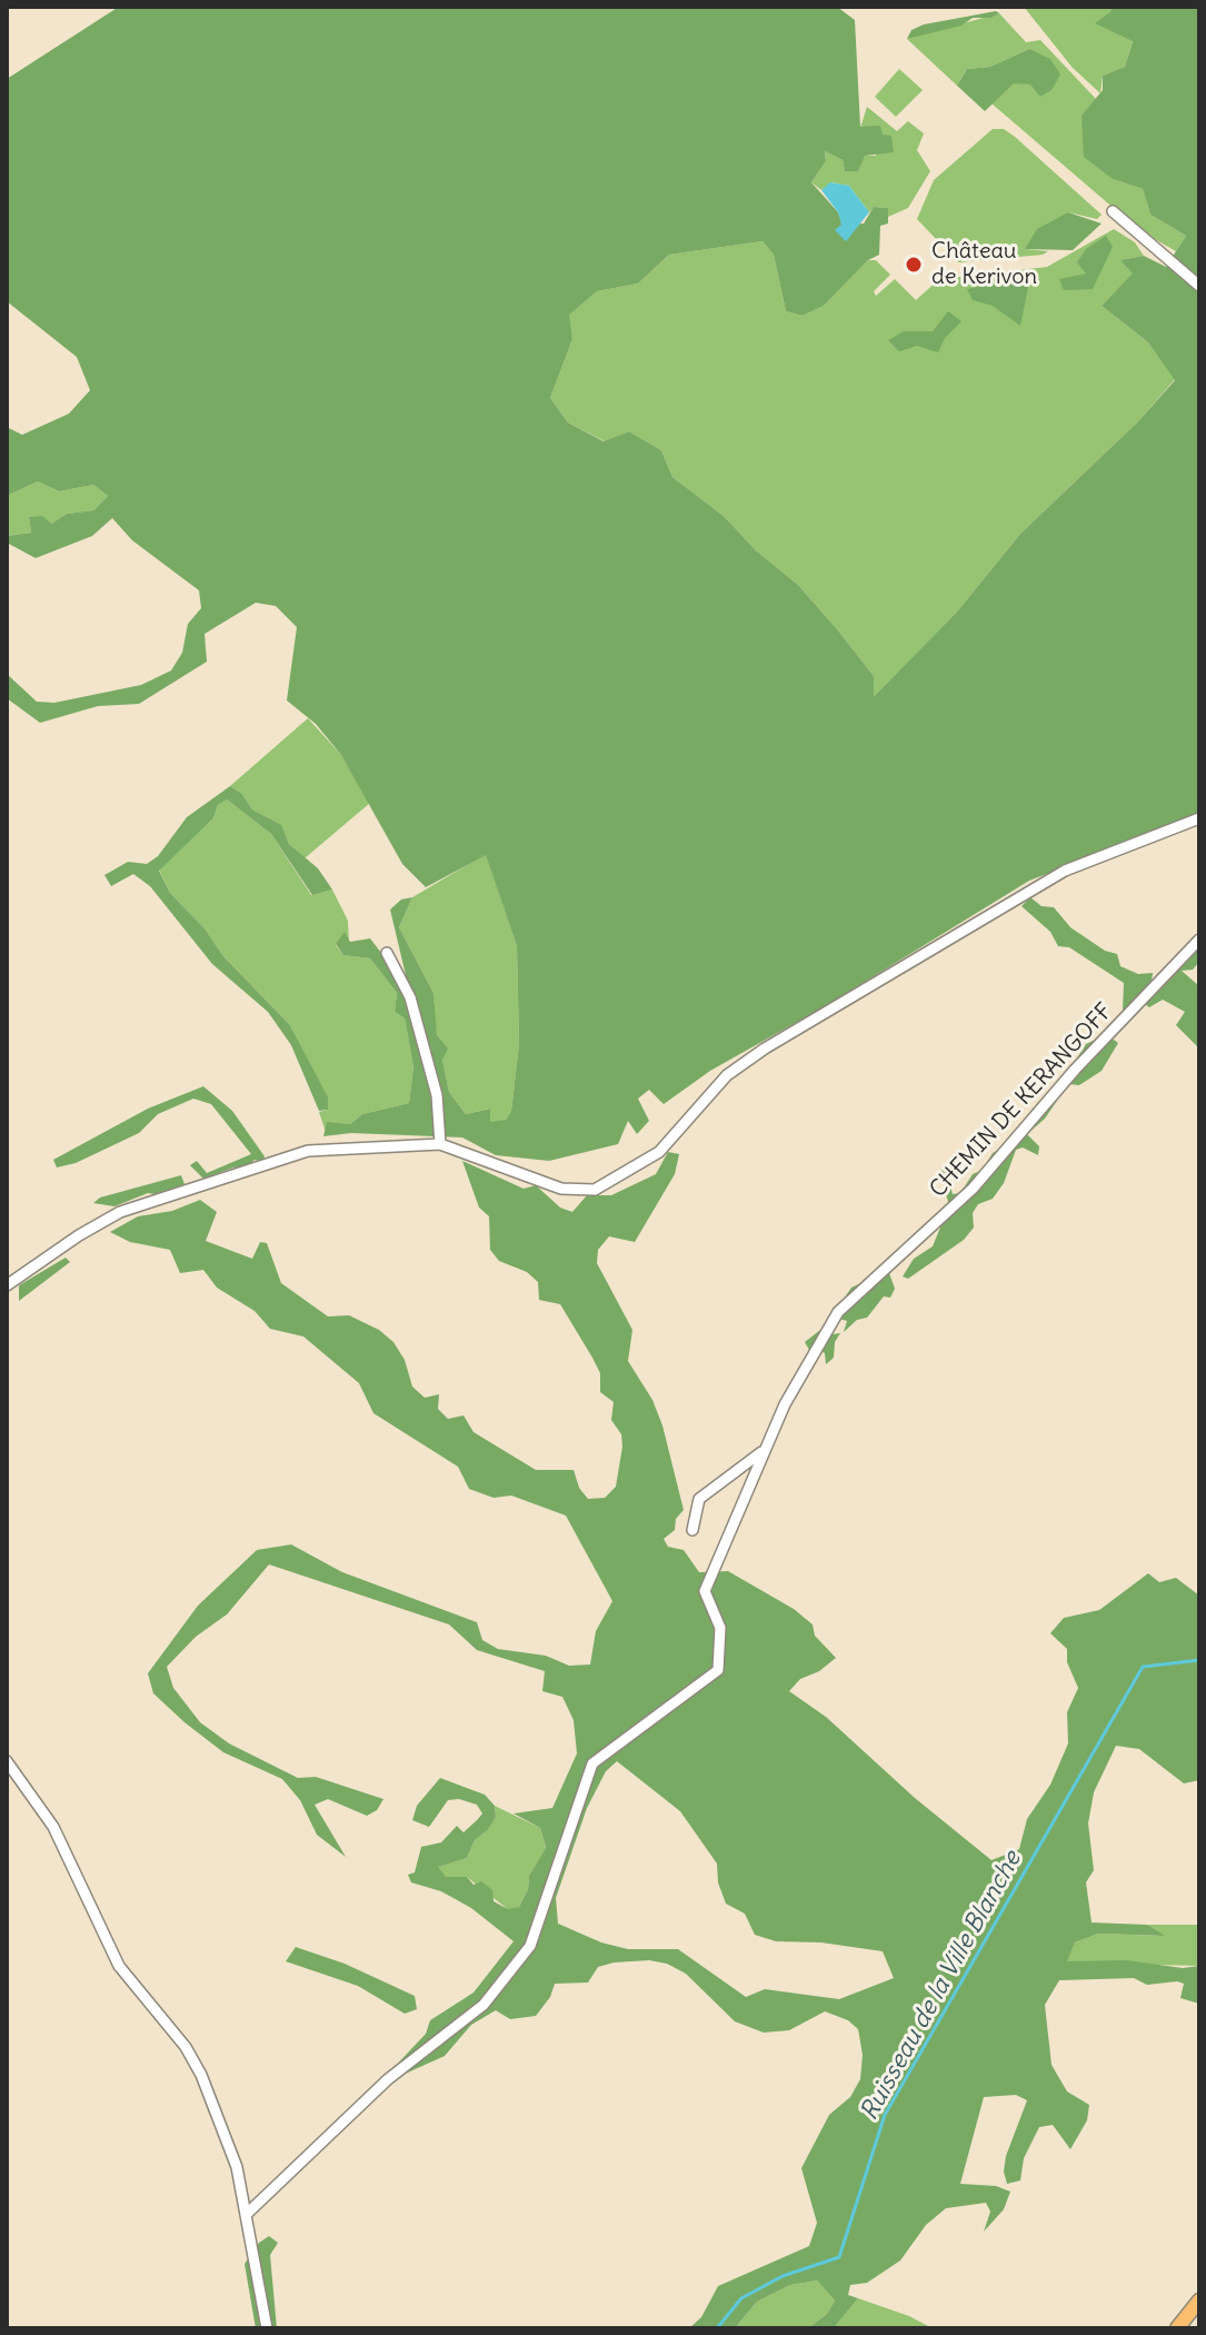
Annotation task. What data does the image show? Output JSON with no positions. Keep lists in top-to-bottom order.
{
  "streets": {
    "street": ["CHEMIN DE KERANGOFF"]
  },
  "water": ["Ruisseau de la Ville Blanche"],
  "places": ["Château de Kerivon"]
}
